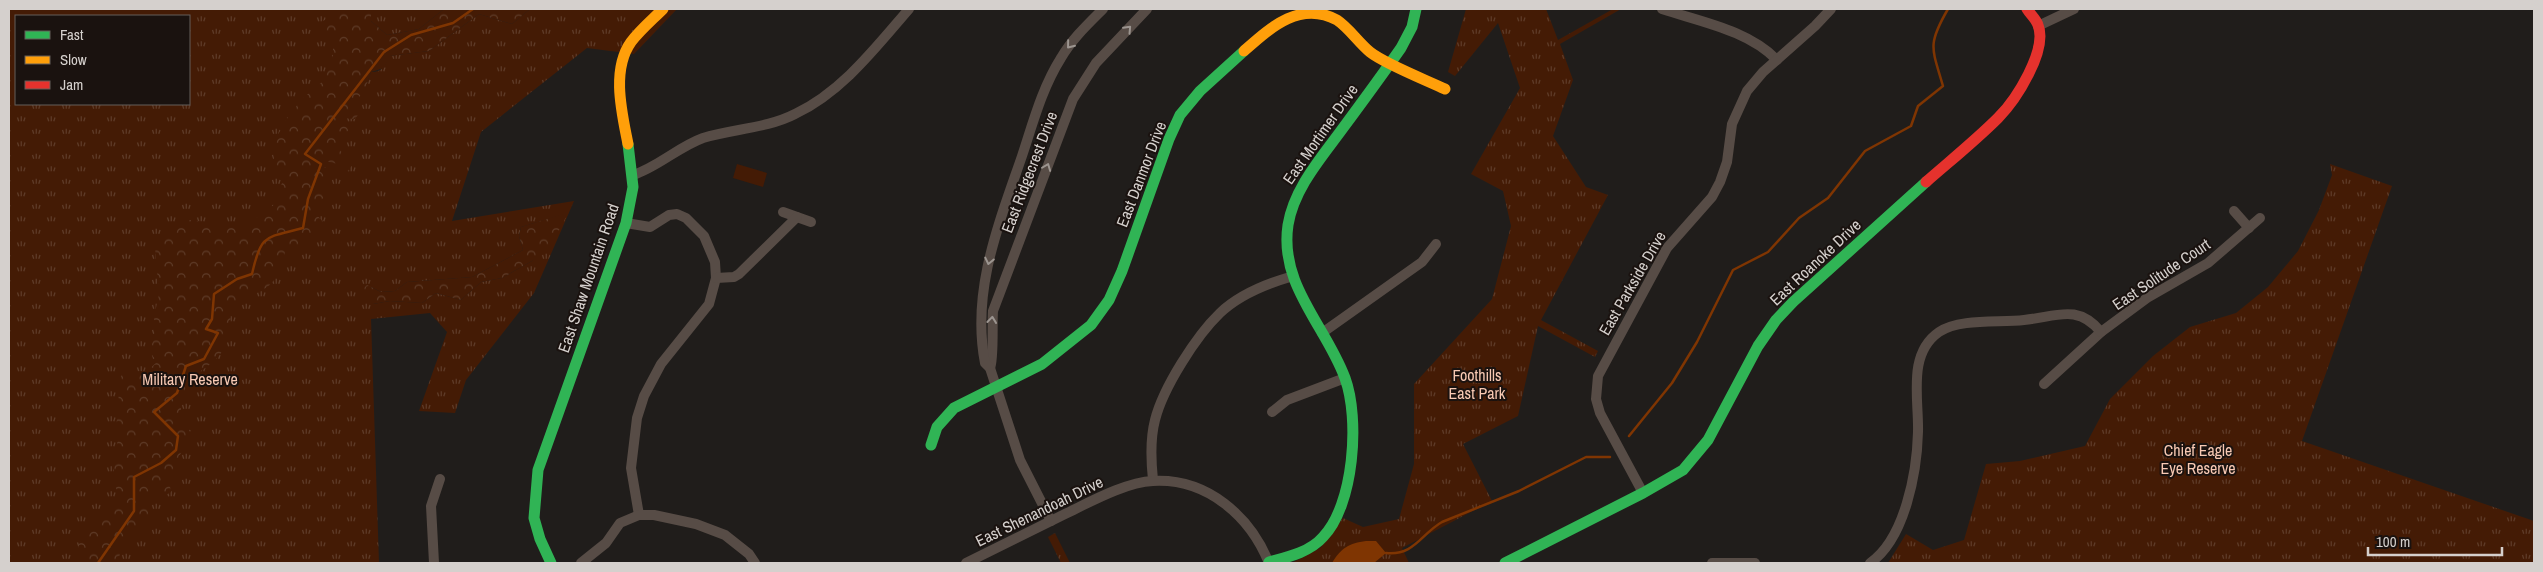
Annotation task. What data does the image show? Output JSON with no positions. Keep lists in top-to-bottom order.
{
  "streets": {
    "street": [
      "East Mortimer Drive",
      "East Ridgecrest Drive",
      "East Danmor Drive",
      "East Roanoke Drive",
      "East Solitude Court",
      "East Shaw Mountain Road",
      "East Parkside Drive",
      "East Shenandoah Drive"
    ]
  },
  "crossings": [
    ["East Mortimer Drive", "East Danmor Drive"],
    ["East Mortimer Drive", "East Shenandoah Drive"],
    ["East Ridgecrest Drive", "East Danmor Drive"],
    ["East Ridgecrest Drive", "East Shenandoah Drive"],
    ["East Roanoke Drive", "East Parkside Drive"]
  ],
  "parks": ["Foothills East Park", "Military Reserve", "Chief Eagle Eye Reserve"],
  "legend": ["Fast", "Slow", "Jam"],
  "scale_bar": "100 m"
}
